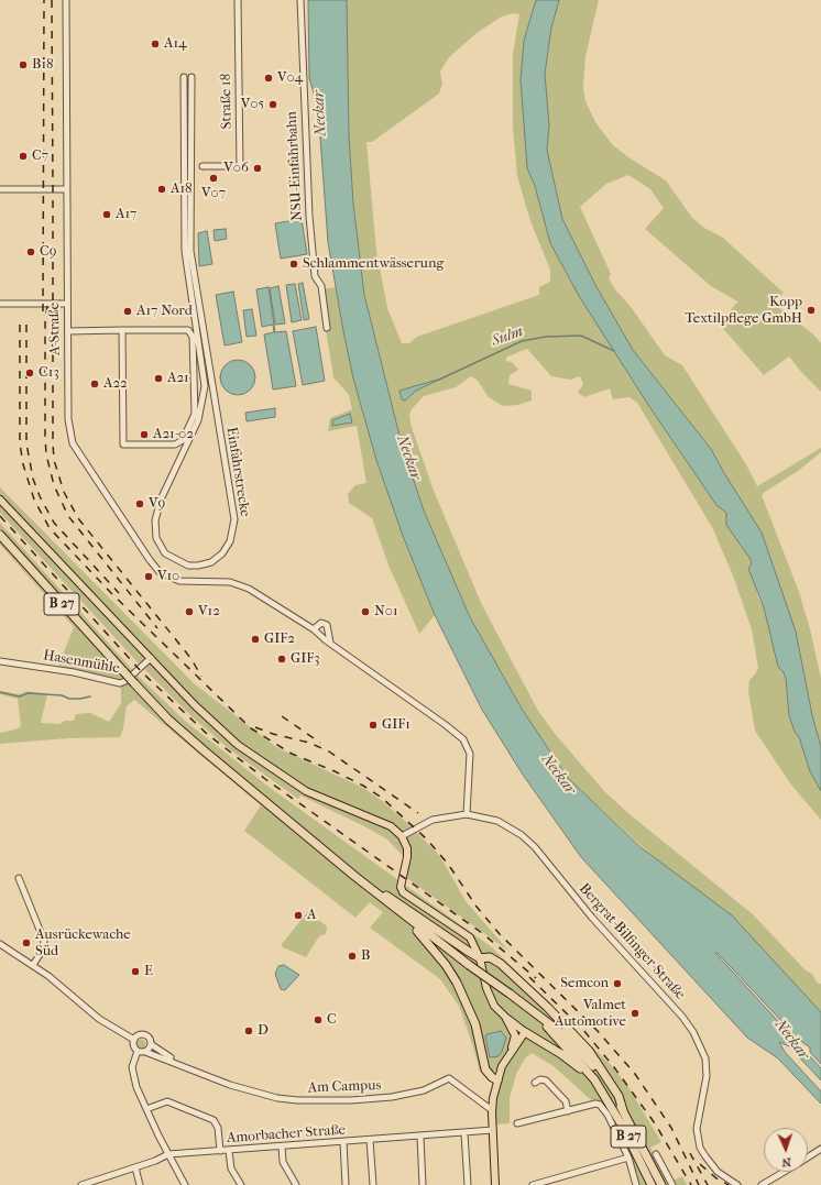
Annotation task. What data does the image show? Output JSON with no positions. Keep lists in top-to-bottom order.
{
  "streets": {
    "highway": ["B 27"],
    "street": [
      "Straße 18",
      "NSU-Einfahrbahn",
      "A-Straße",
      "Einfahrstrecke",
      "Hasenmühle",
      "Bergrat-Bilfinger-Straße",
      "Am Campus",
      "Amorbacher Straße"
    ]
  },
  "crossings": [
    ["A-Straße", "Bergrat-Bilfinger-Straße"]
  ],
  "water": ["Neckar", "Sulm"],
  "places": [
    "A14",
    "B18",
    "V04",
    "V05",
    "C7",
    "V06",
    "V07",
    "A18",
    "A17",
    "C9",
    "Schlammentwässerung",
    "Kopp Textilpflege GmbH",
    "A17 Nord",
    "C13",
    "A21",
    "A22",
    "A21-02",
    "V9",
    "V10",
    "V12",
    "N01",
    "GIF2",
    "GIF3",
    "GIF1",
    "A",
    "Ausrückewache Süd",
    "B",
    "E",
    "Semcon",
    "Valmet Automotive",
    "C",
    "D"
  ],
  "north": "bottom"
}
